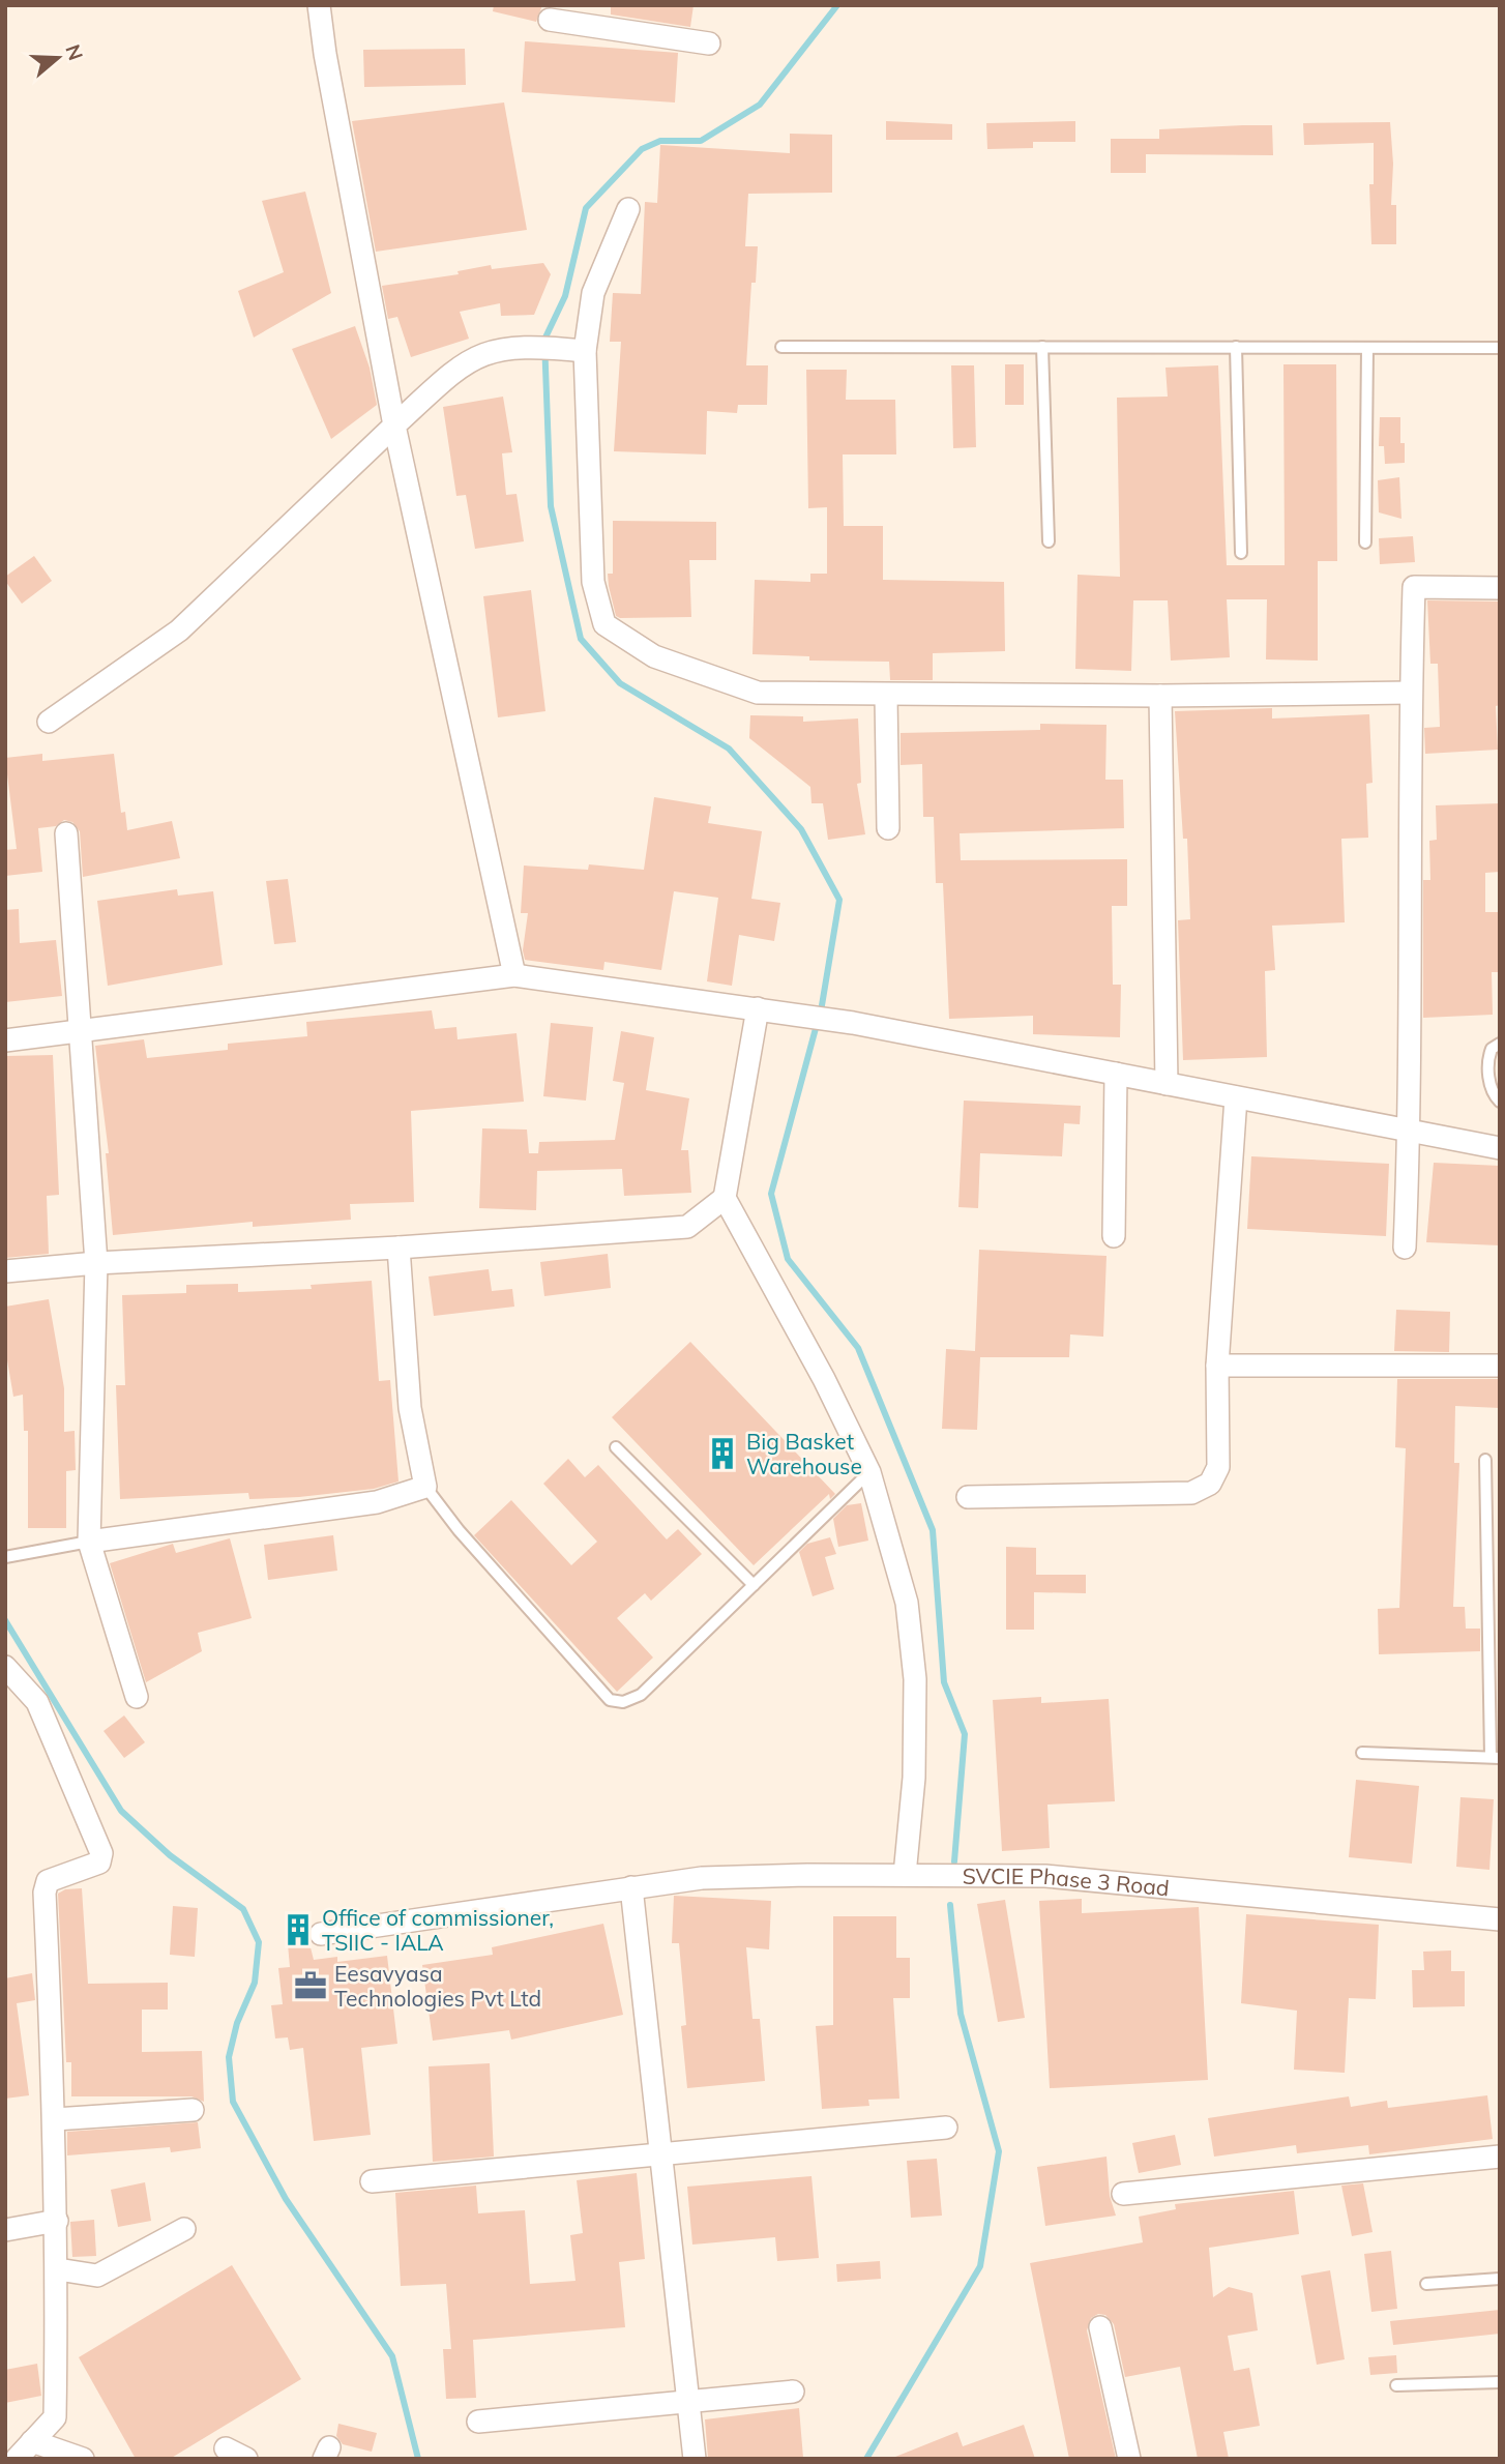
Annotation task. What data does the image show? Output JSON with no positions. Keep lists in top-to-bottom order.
{
  "streets": {
    "street": ["SVCIE Phase 3 Road"]
  },
  "places": {
    "building": ["Big Basket Warehouse", "Office of commissioner, TSIIC - IALA"],
    "office": ["Eesavyasa Technologies Pvt Ltd"]
  },
  "north": "right"
}
